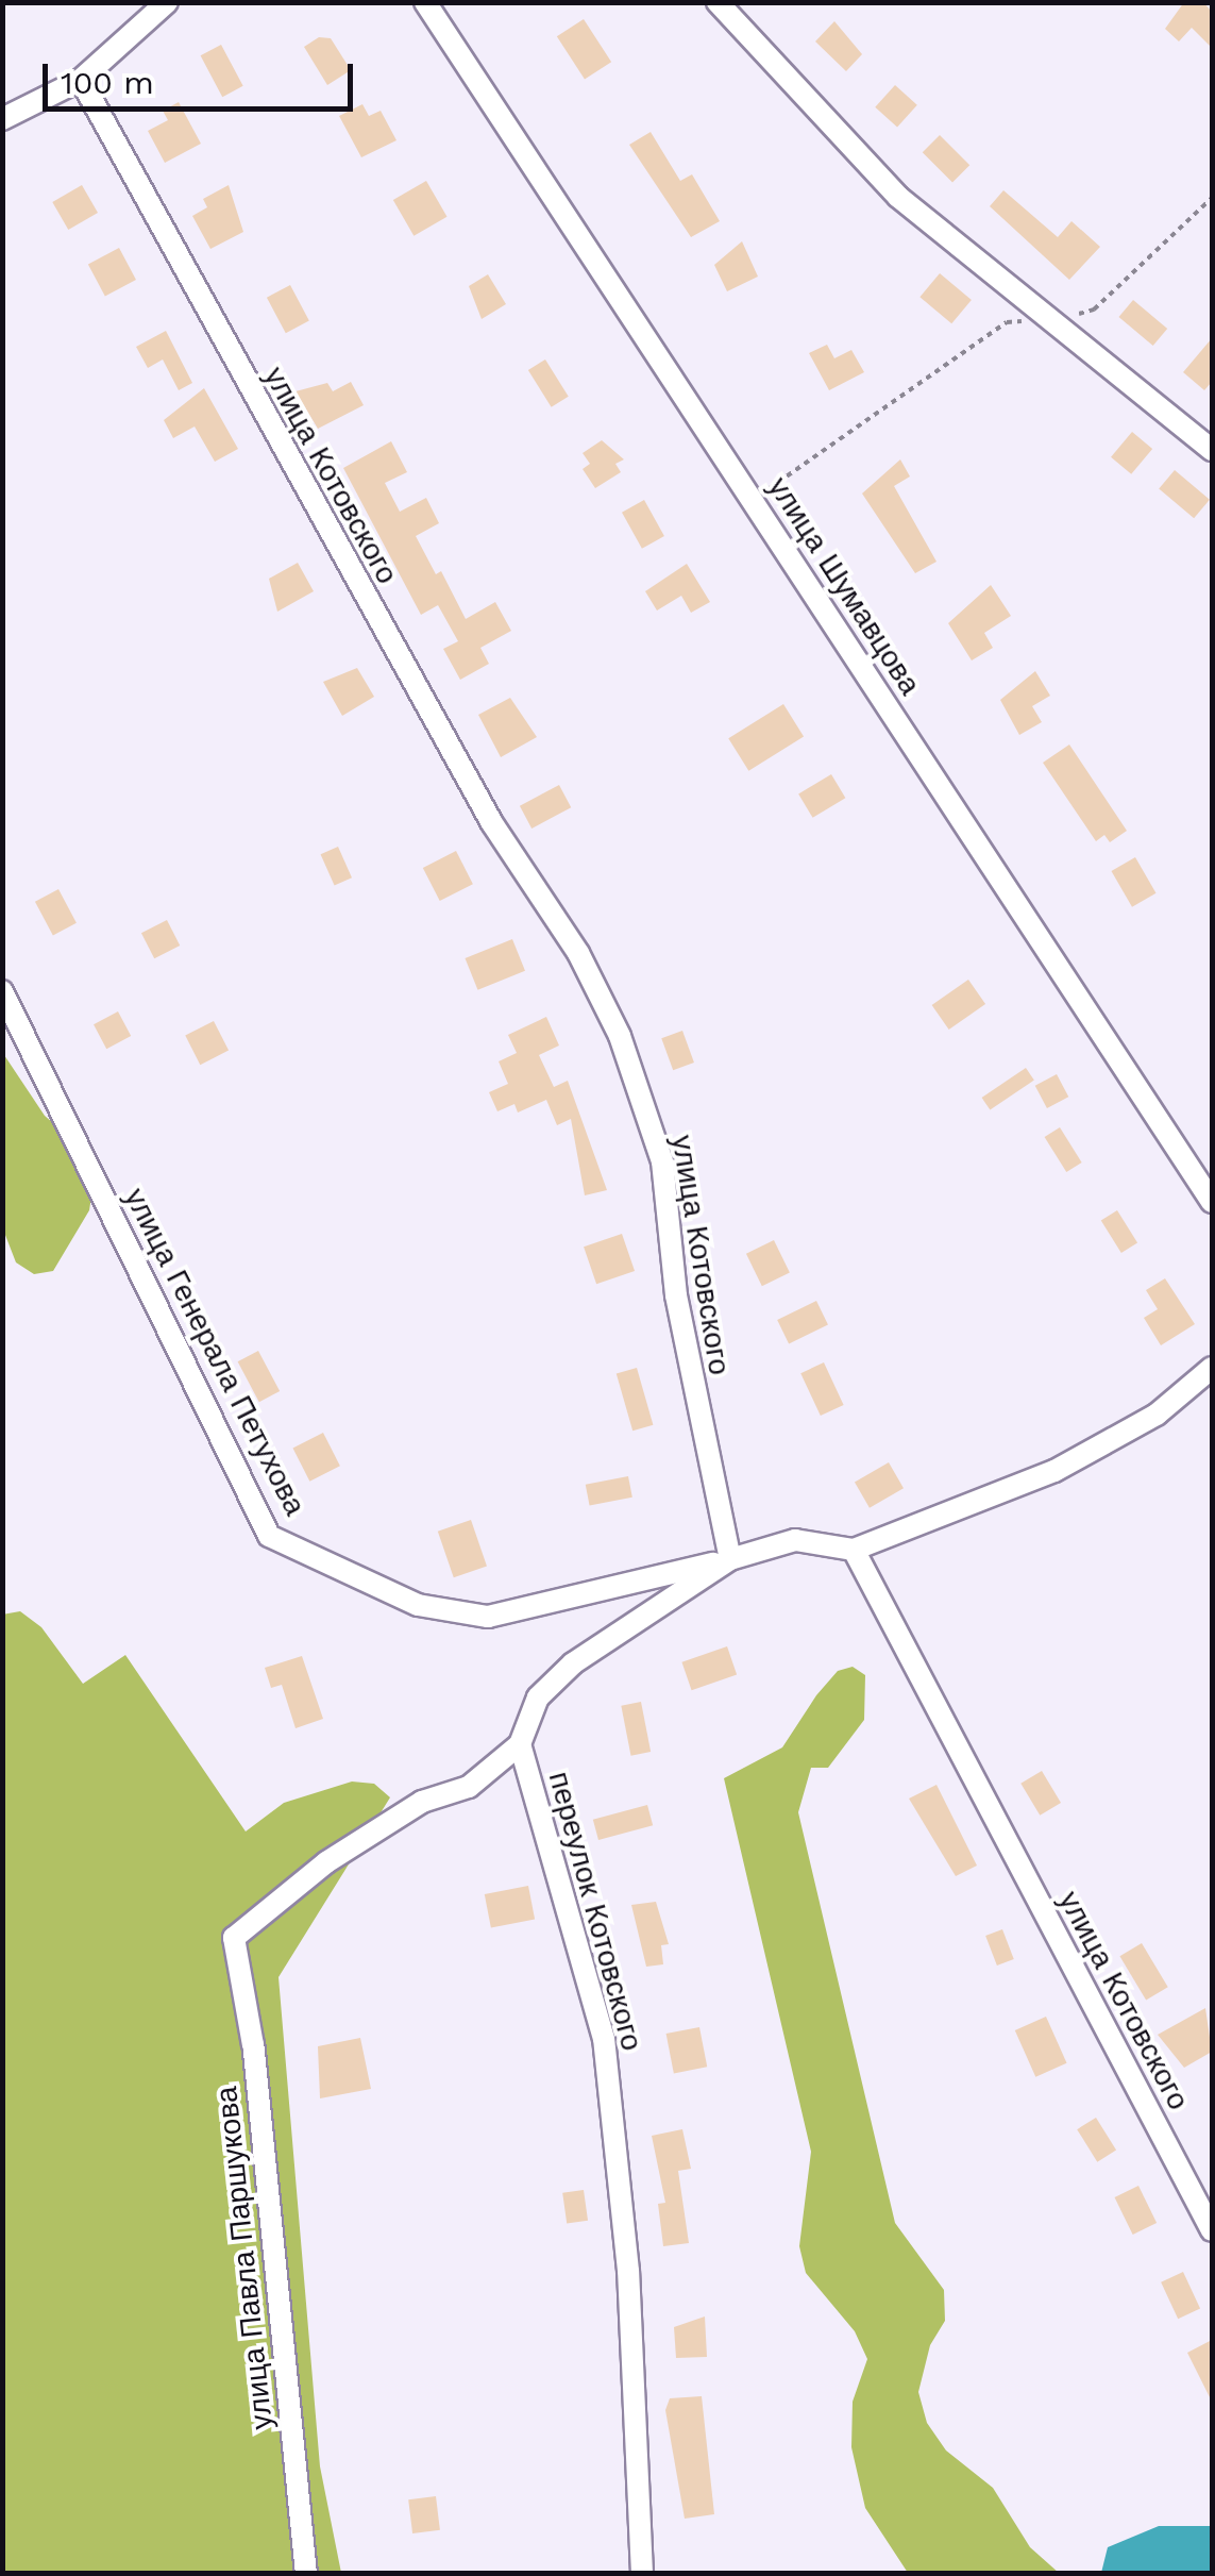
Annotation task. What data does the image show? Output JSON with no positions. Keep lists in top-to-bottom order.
{
  "streets": {
    "street": [
      "улица Котовского",
      "улица Шумавцова",
      "улица Генерала Петухова",
      "переулок Котовского",
      "улица Павла Паршукова"
    ]
  },
  "crossings": [
    ["улица Котовского", "улица Генерала Петухова"],
    ["улица Котовского", "переулок Котовского"],
    ["улица Генерала Петухова", "переулок Котовского"],
    ["переулок Котовского", "улица Павла Паршукова"]
  ],
  "scale_bar": "100 m"
}
